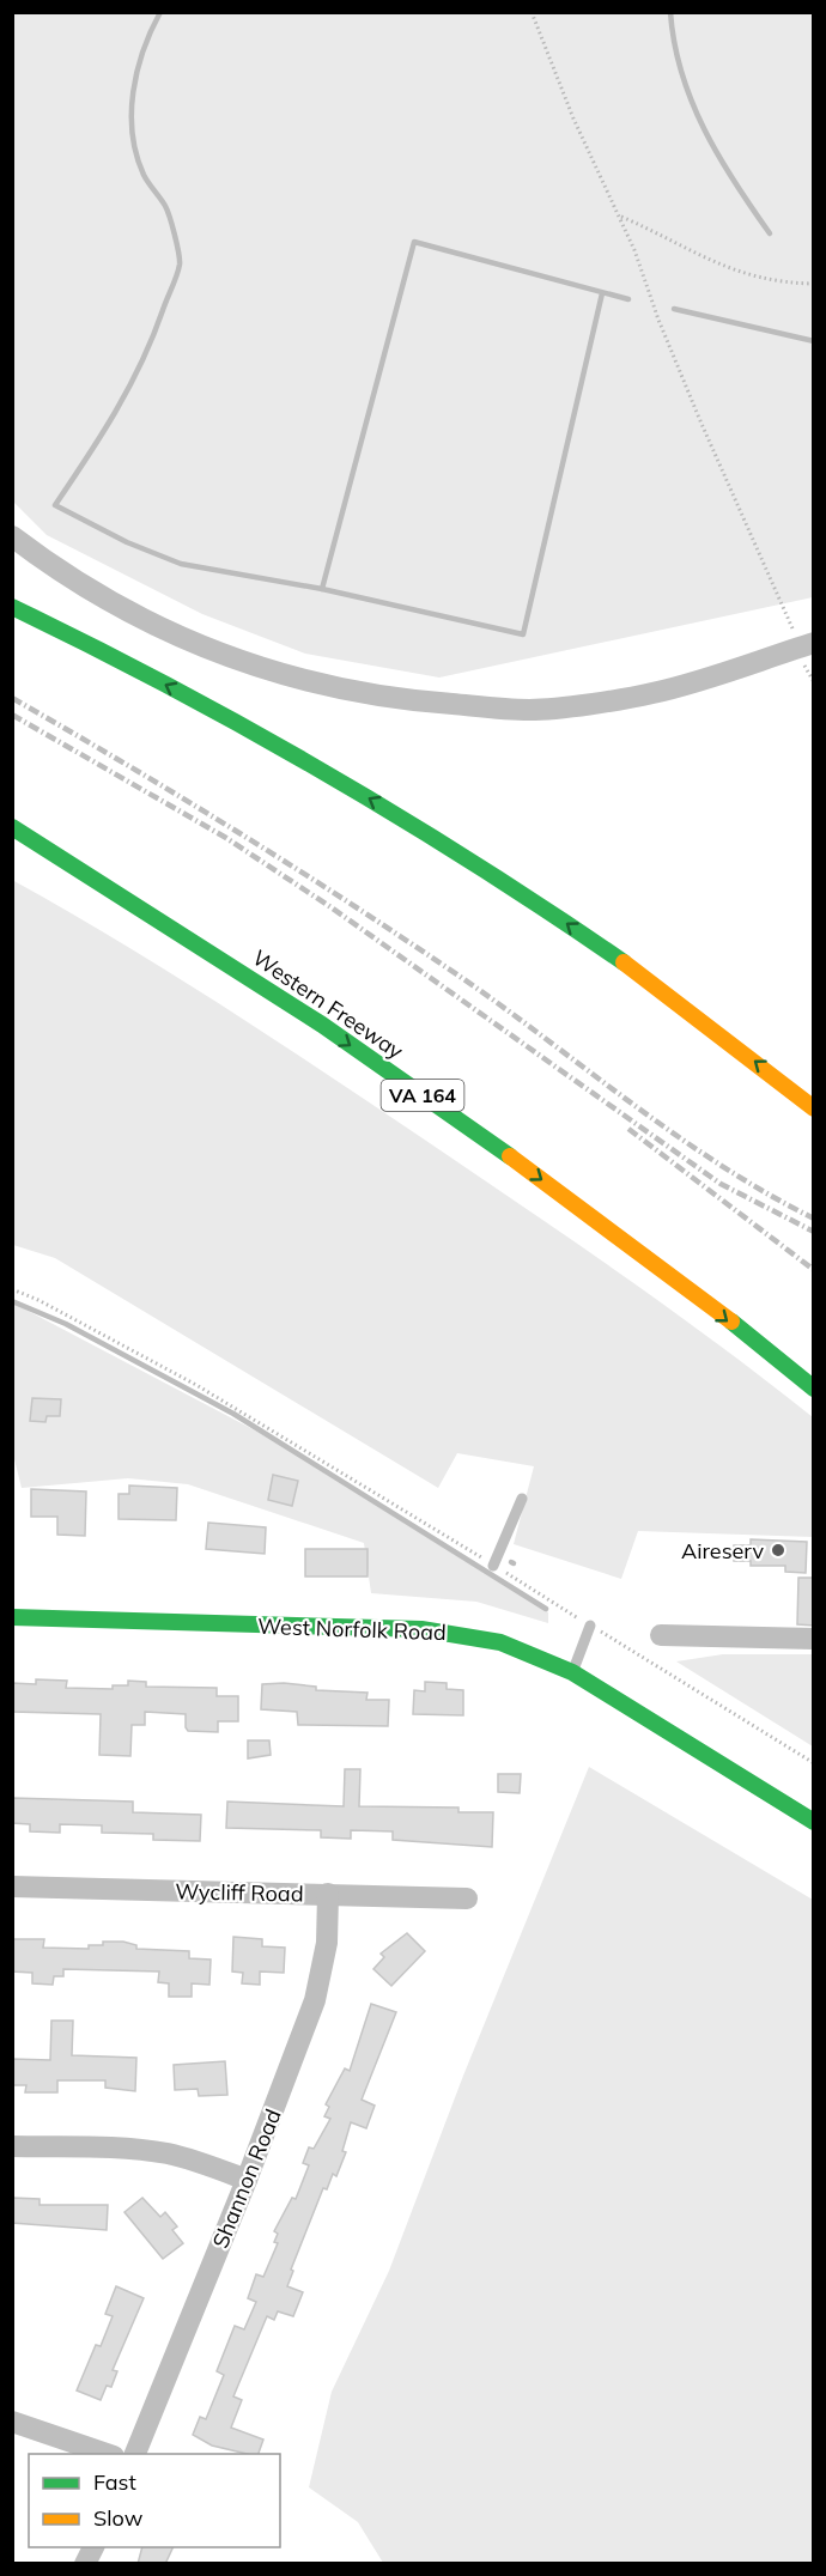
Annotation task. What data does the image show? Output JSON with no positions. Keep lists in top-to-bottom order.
{
  "streets": {
    "main road": ["Western Freeway", "VA 164", "West Norfolk Road"],
    "street": ["Wycliff Road", "Shannon Road"]
  },
  "crossings": [
    ["Wycliff Road", "Shannon Road"]
  ],
  "one_way": ["Western Freeway"],
  "places": ["Aireserv"],
  "legend": ["Fast", "Slow"]
}
